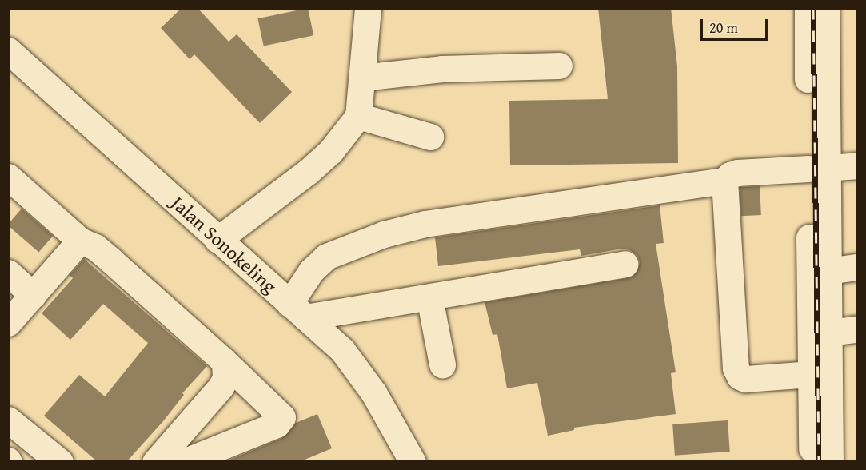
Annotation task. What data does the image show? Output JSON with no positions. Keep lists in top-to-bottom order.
{
  "streets": {
    "street": ["Jalan Sonokeling"]
  },
  "scale_bar": "20 m"
}
